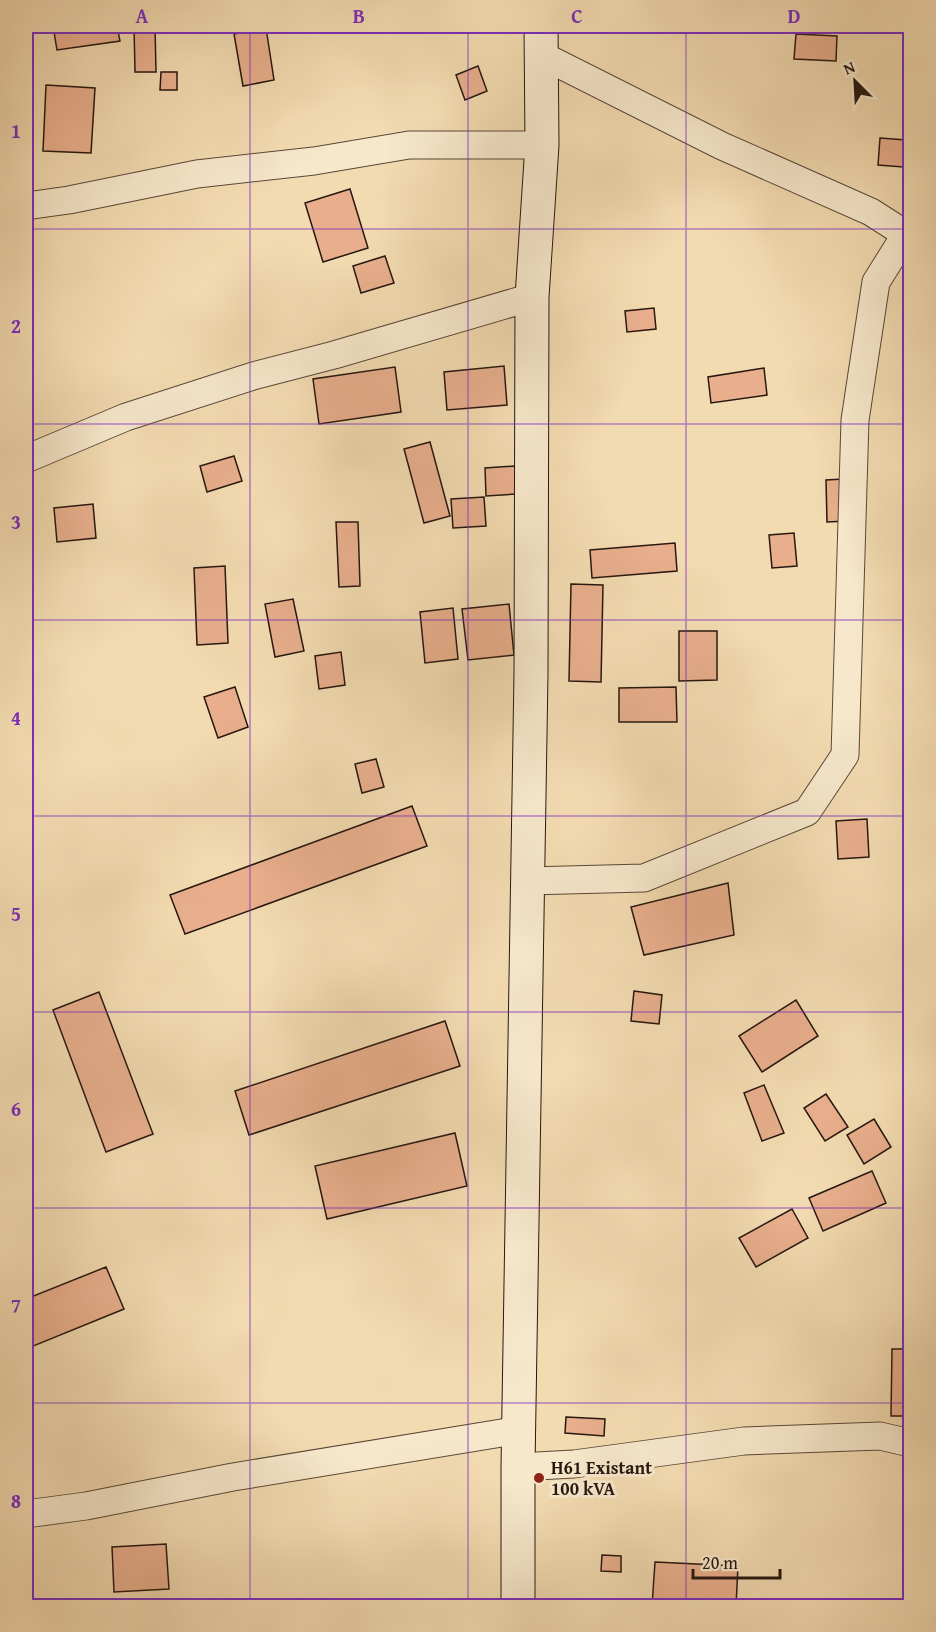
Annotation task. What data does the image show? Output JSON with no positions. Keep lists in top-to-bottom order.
{
  "places": ["H61 Existant 100 kVA"],
  "scale_bar": "20 m",
  "north": "top left",
  "grid": {
    "columns": [
      "A",
      "B",
      "C",
      "D"
    ],
    "rows": [
      "1",
      "2",
      "3",
      "4",
      "5",
      "6",
      "7",
      "8"
    ]
  }
}
